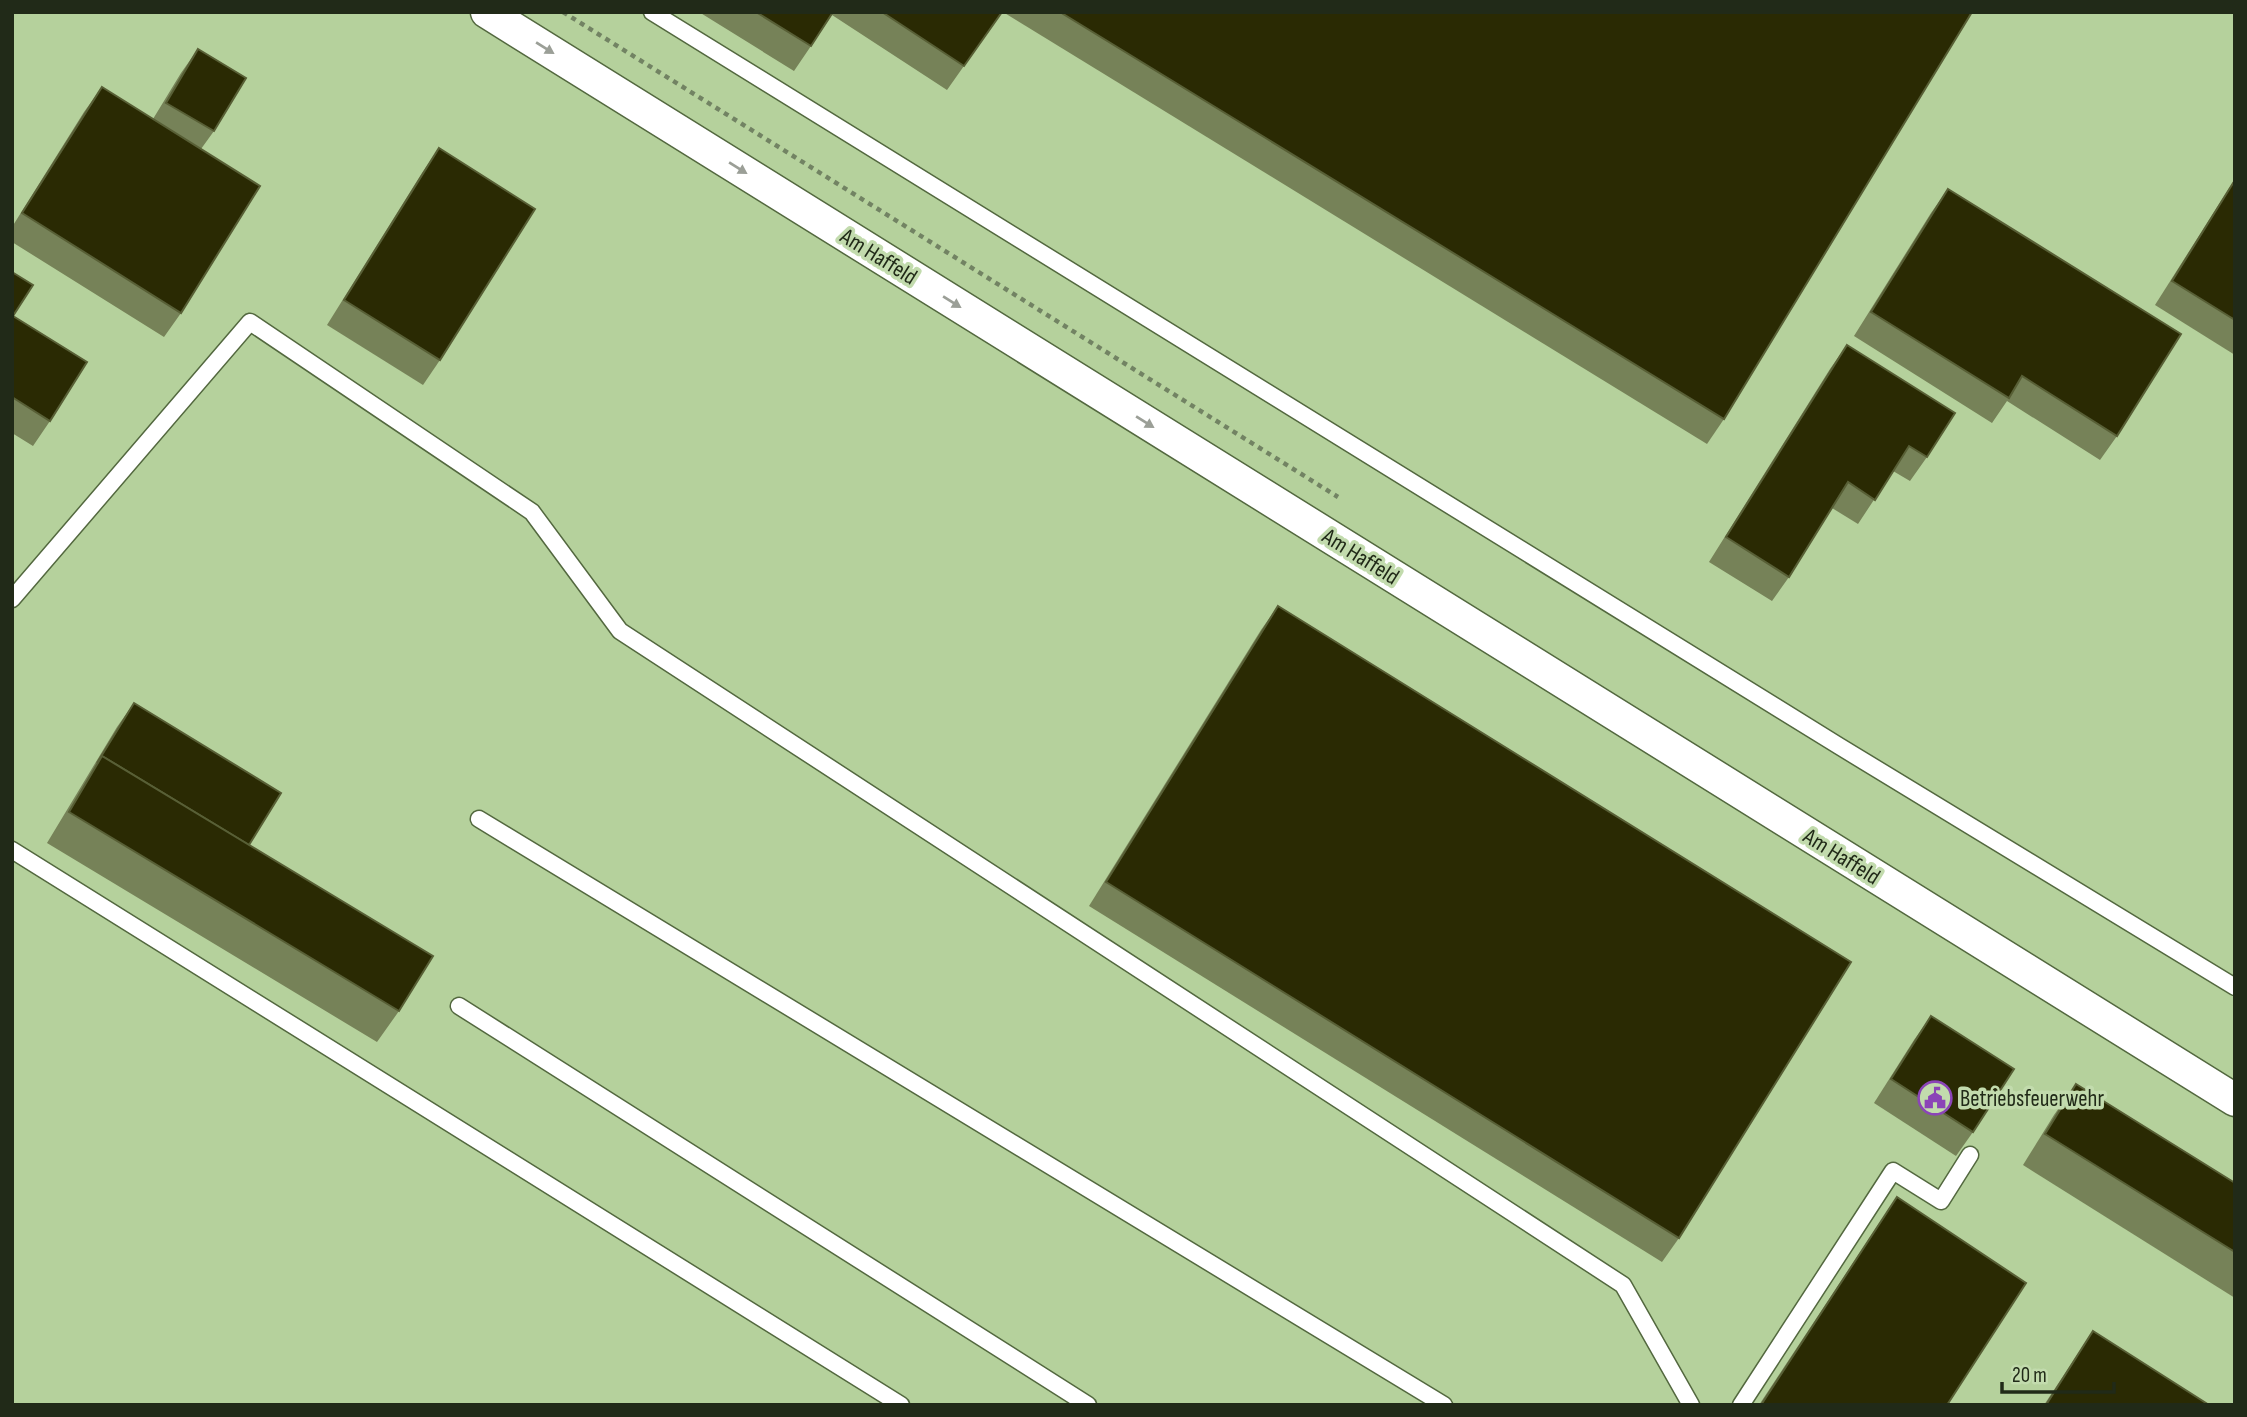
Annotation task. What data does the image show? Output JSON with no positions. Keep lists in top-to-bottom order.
{
  "streets": {
    "street": ["Am Haffeld"]
  },
  "one_way": ["Am Haffeld"],
  "places": {
    "public building": ["Betriebsfeuerwehr"]
  },
  "scale_bar": "20 m"
}
